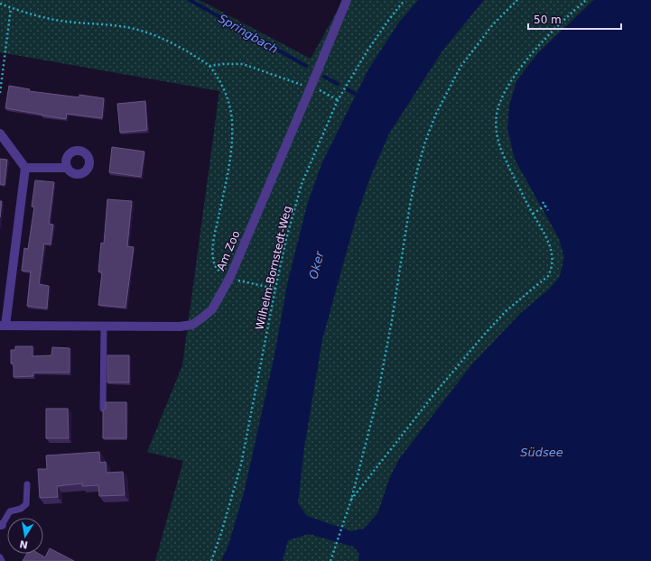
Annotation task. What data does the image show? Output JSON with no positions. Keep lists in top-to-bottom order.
{
  "streets": {
    "street": ["Am Zoo"],
    "path": ["Wilhelm-Bornstedt-Weg"]
  },
  "water": ["Springbach", "Oker", "Südsee"],
  "scale_bar": "50 m",
  "north": "bottom"
}
